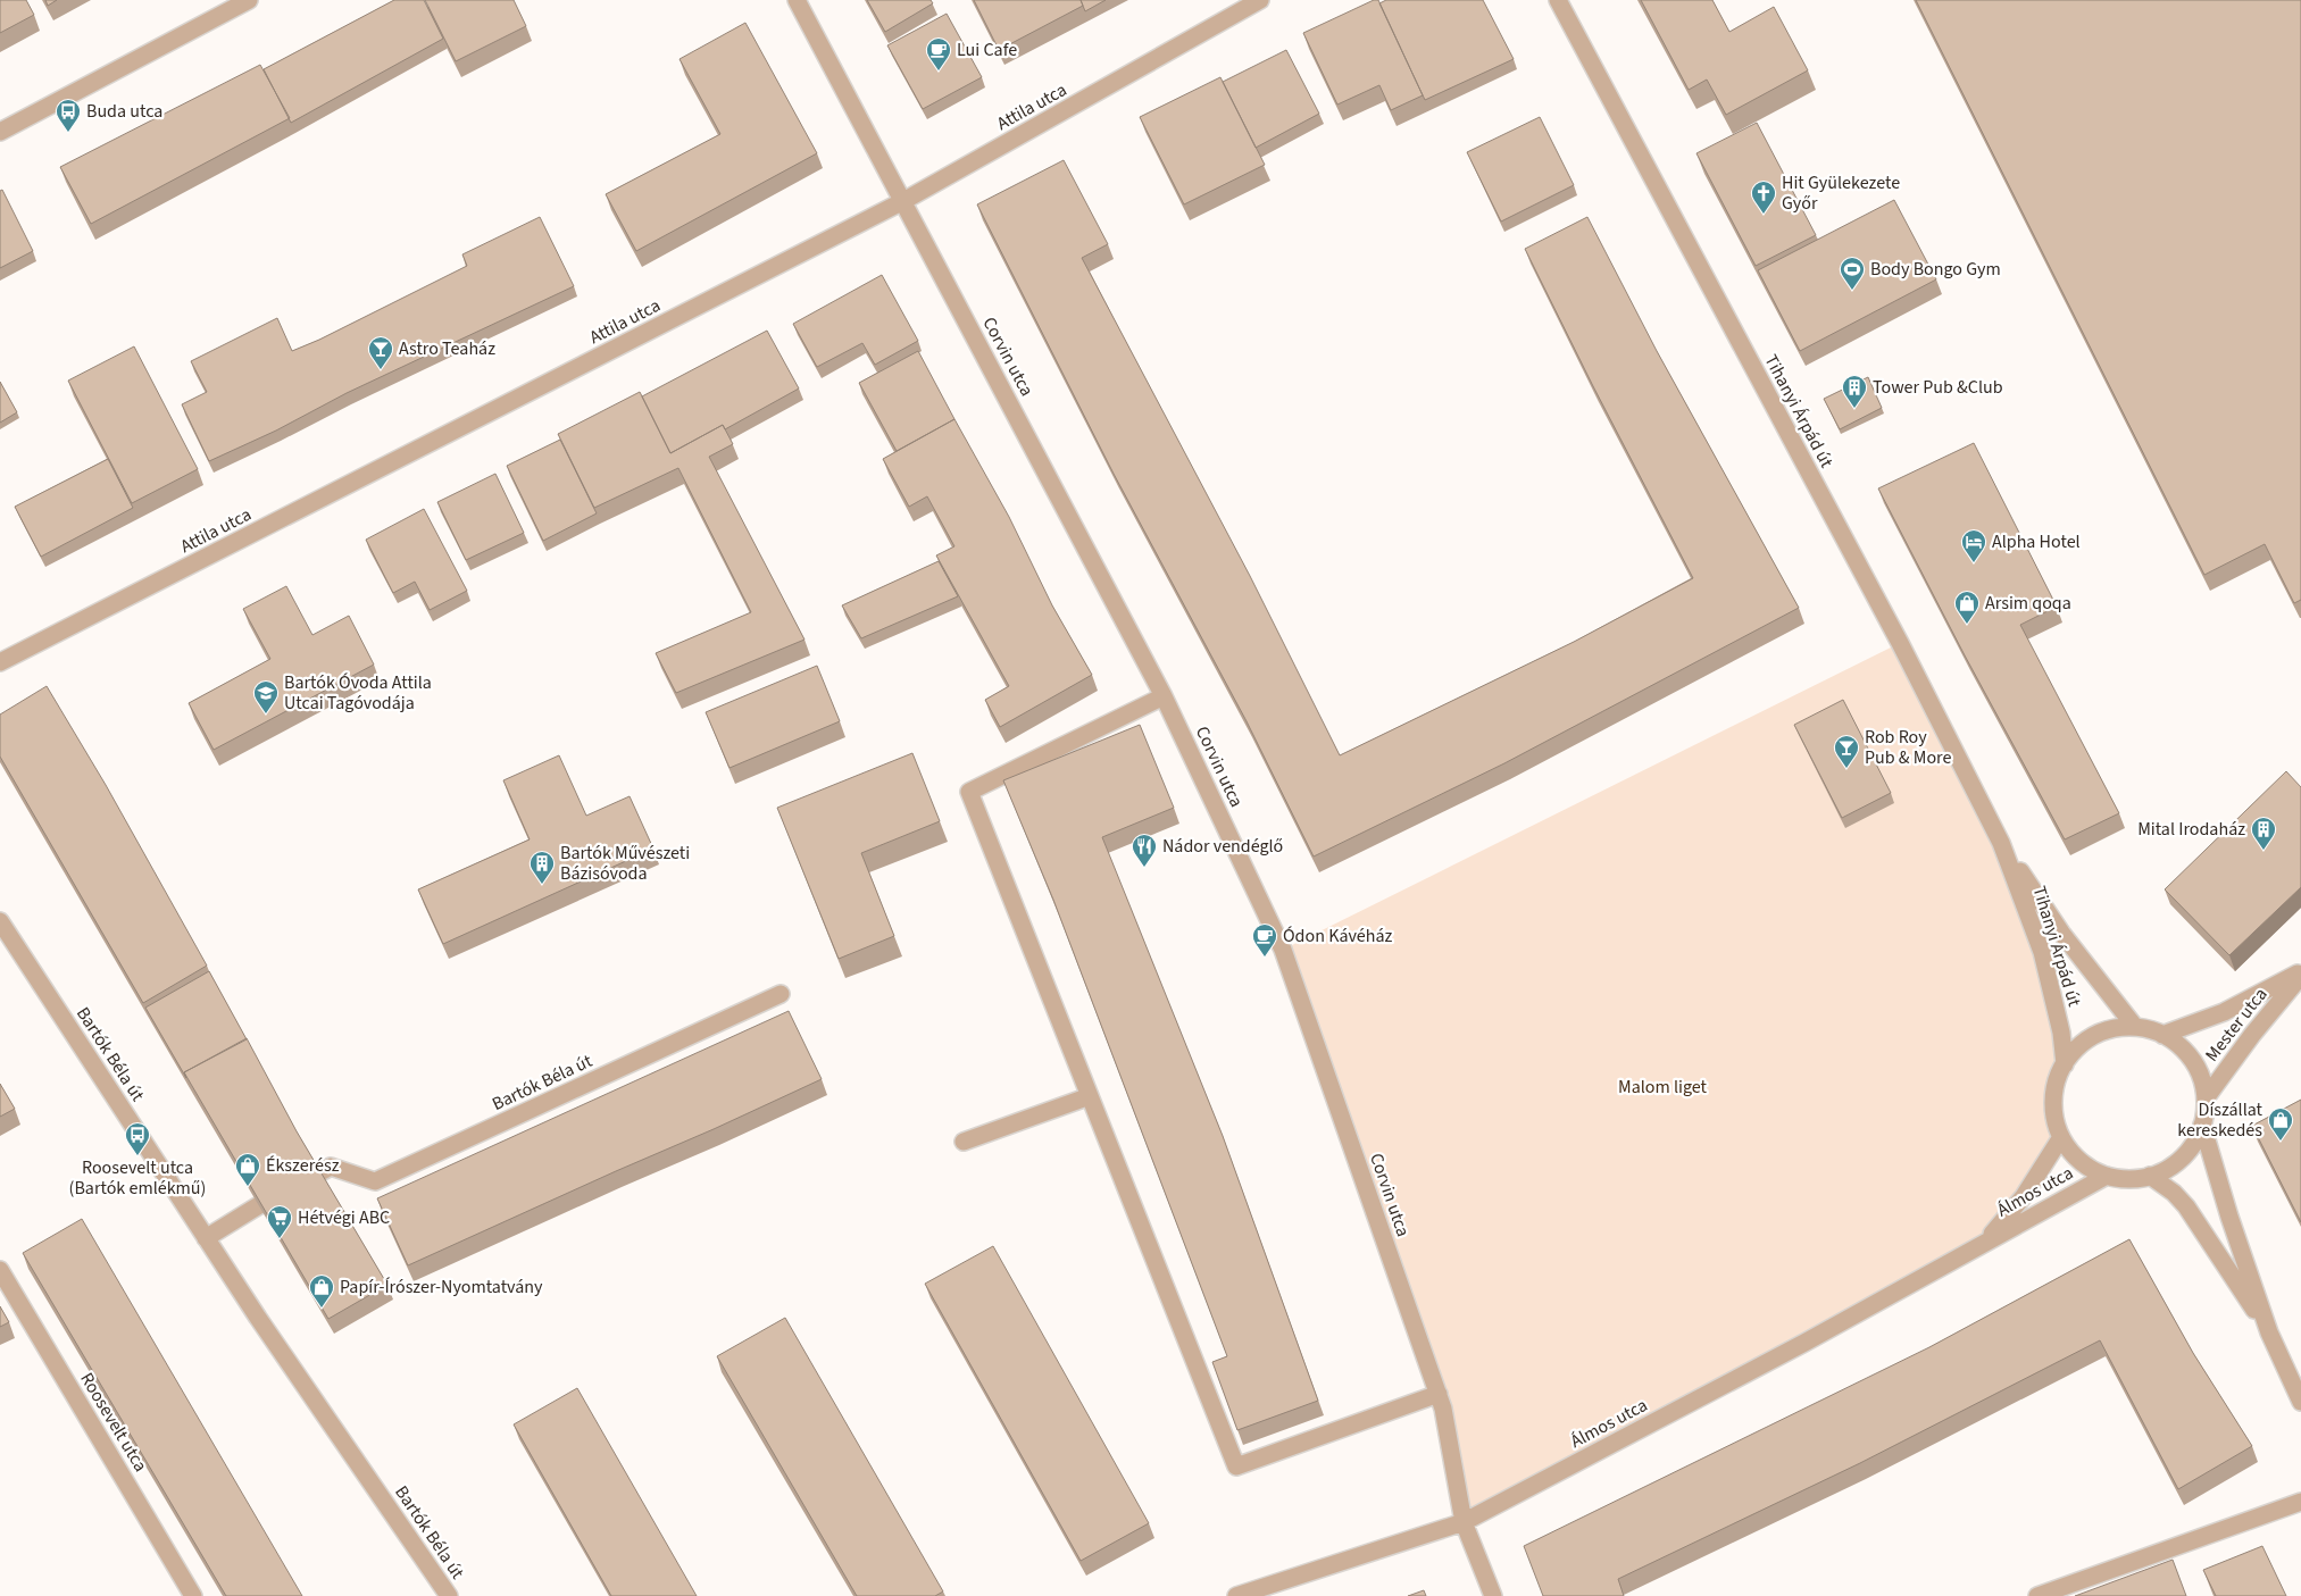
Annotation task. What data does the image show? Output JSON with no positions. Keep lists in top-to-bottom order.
{
  "streets": {
    "street": [
      "Attila utca",
      "Corvin utca",
      "Tihanyi Árpád út",
      "Mester utca",
      "Bartók Béla út",
      "Álmos utca",
      "Roosevelt utca"
    ]
  },
  "crossings": [
    ["Attila utca", "Corvin utca"],
    ["Corvin utca", "Álmos utca"],
    ["Tihanyi Árpád út", "Mester utca"],
    ["Tihanyi Árpád út", "Álmos utca"],
    ["Mester utca", "Álmos utca"]
  ],
  "parks": ["Malom liget"],
  "places": {
    "cafe": ["Lui Cafe", "Ódon Kávéház"],
    "bus stop": ["Buda utca", "Roosevelt utca (Bartók emlékmű)"],
    "church": ["Hit Gyülekezete Győr"],
    "sports": ["Body Bongo Gym"],
    "bar": ["Astro Teaház", "Rob Roy Pub & More"],
    "building": ["Tower Pub &Club", "Mital Irodaház", "Bartók Művészeti Bázisóvoda"],
    "hotel": ["Alpha Hotel"],
    "shop": [
      "Arsim qoqa",
      "Díszállat kereskedés",
      "Ékszerész",
      "Papír-Írószer-Nyomtatvány"
    ],
    "school or university": ["Bartók Óvoda Attila Utcai Tagóvodája"],
    "restaurant": ["Nádor vendéglő"],
    "supermarket": ["Hétvégi ABC"]
  }
}
